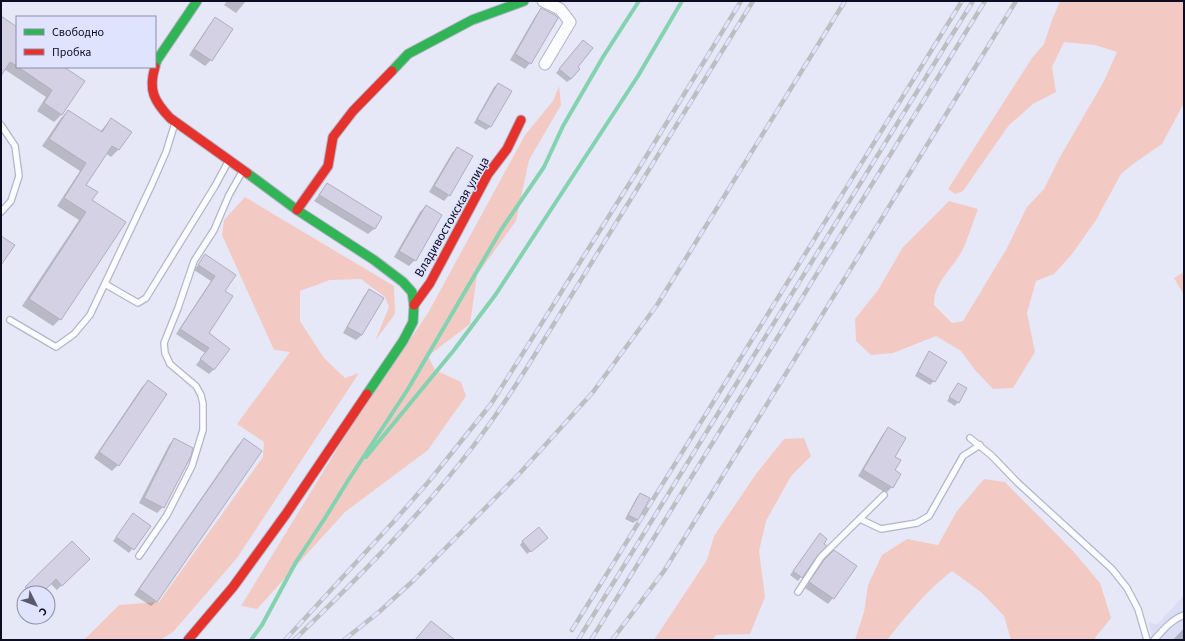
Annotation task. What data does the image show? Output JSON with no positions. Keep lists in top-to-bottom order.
{
  "streets": {
    "street": ["Владивостокская улица"]
  },
  "legend": ["Свободно", "Пробка"],
  "north": "bottom right"
}
